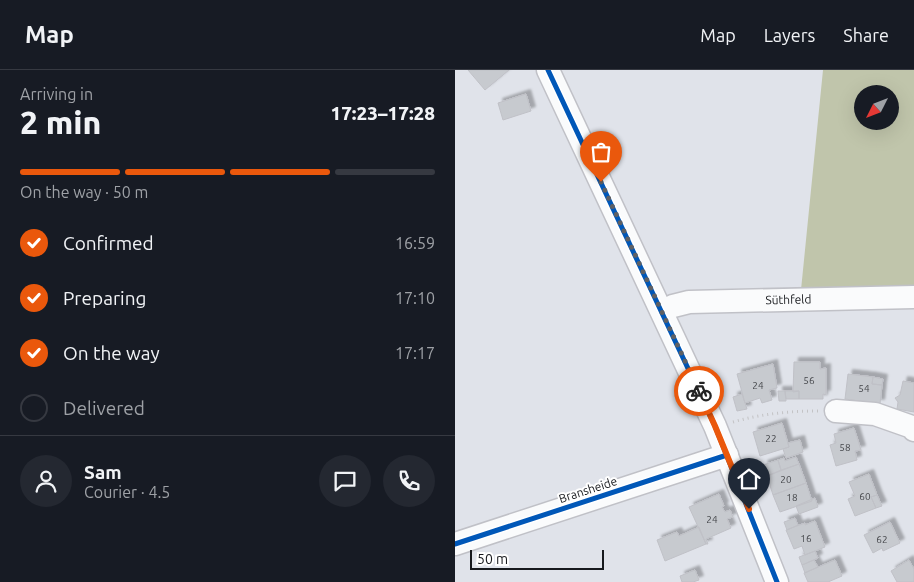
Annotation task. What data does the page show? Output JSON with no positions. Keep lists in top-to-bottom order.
{
  "streets": {
    "street": ["Süthfeld", "Bransheide"]
  },
  "house_numbers": [
    "56",
    "24",
    "54",
    "22",
    "58",
    "20",
    "60",
    "18",
    "24",
    "16",
    "62"
  ],
  "scale_bar": "50 m",
  "north": "bottom left",
  "page": {
    "header": "Map",
    "nav": ["Map", "Layers", "Share"],
    "heading": ["2 min", "Arriving in", "17:23–17:28"],
    "panel": ["Sam", "Courier · 4.5"],
    "bar": "On the way · 50 m",
    "list": [
      ["Confirmed", "16:59"],
      ["Preparing", "17:10"],
      ["On the way", "17:17"],
      "Delivered"
    ],
    "scale": "50 m"
  }
}
